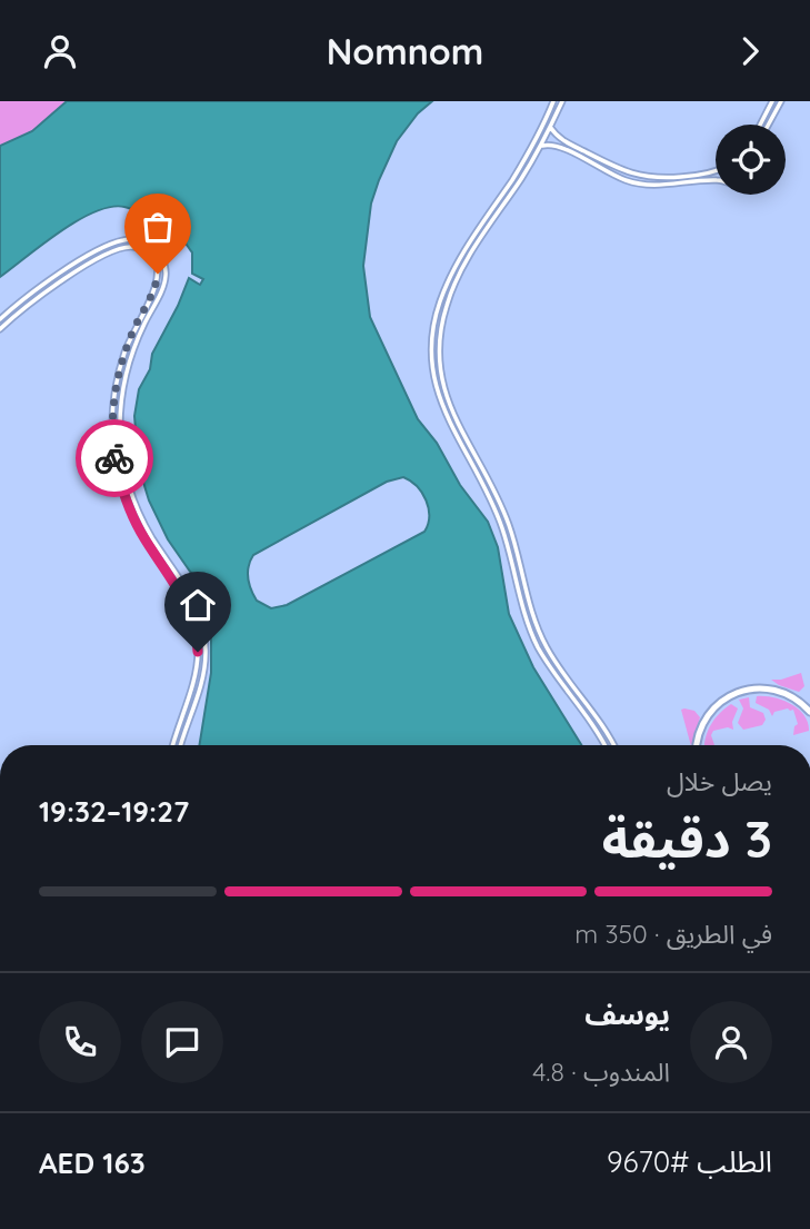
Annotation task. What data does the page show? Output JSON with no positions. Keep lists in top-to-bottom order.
{
  "page": {
    "header": "Nomnom",
    "heading": ["3 دقيقة", "يصل خلال", "19:27–19:32"],
    "panel": [
      "يوسف",
      "المندوب · 4.8",
      "الطلب #9670",
      "AED 163"
    ],
    "bar": "في الطريق · 350 m"
  }
}
